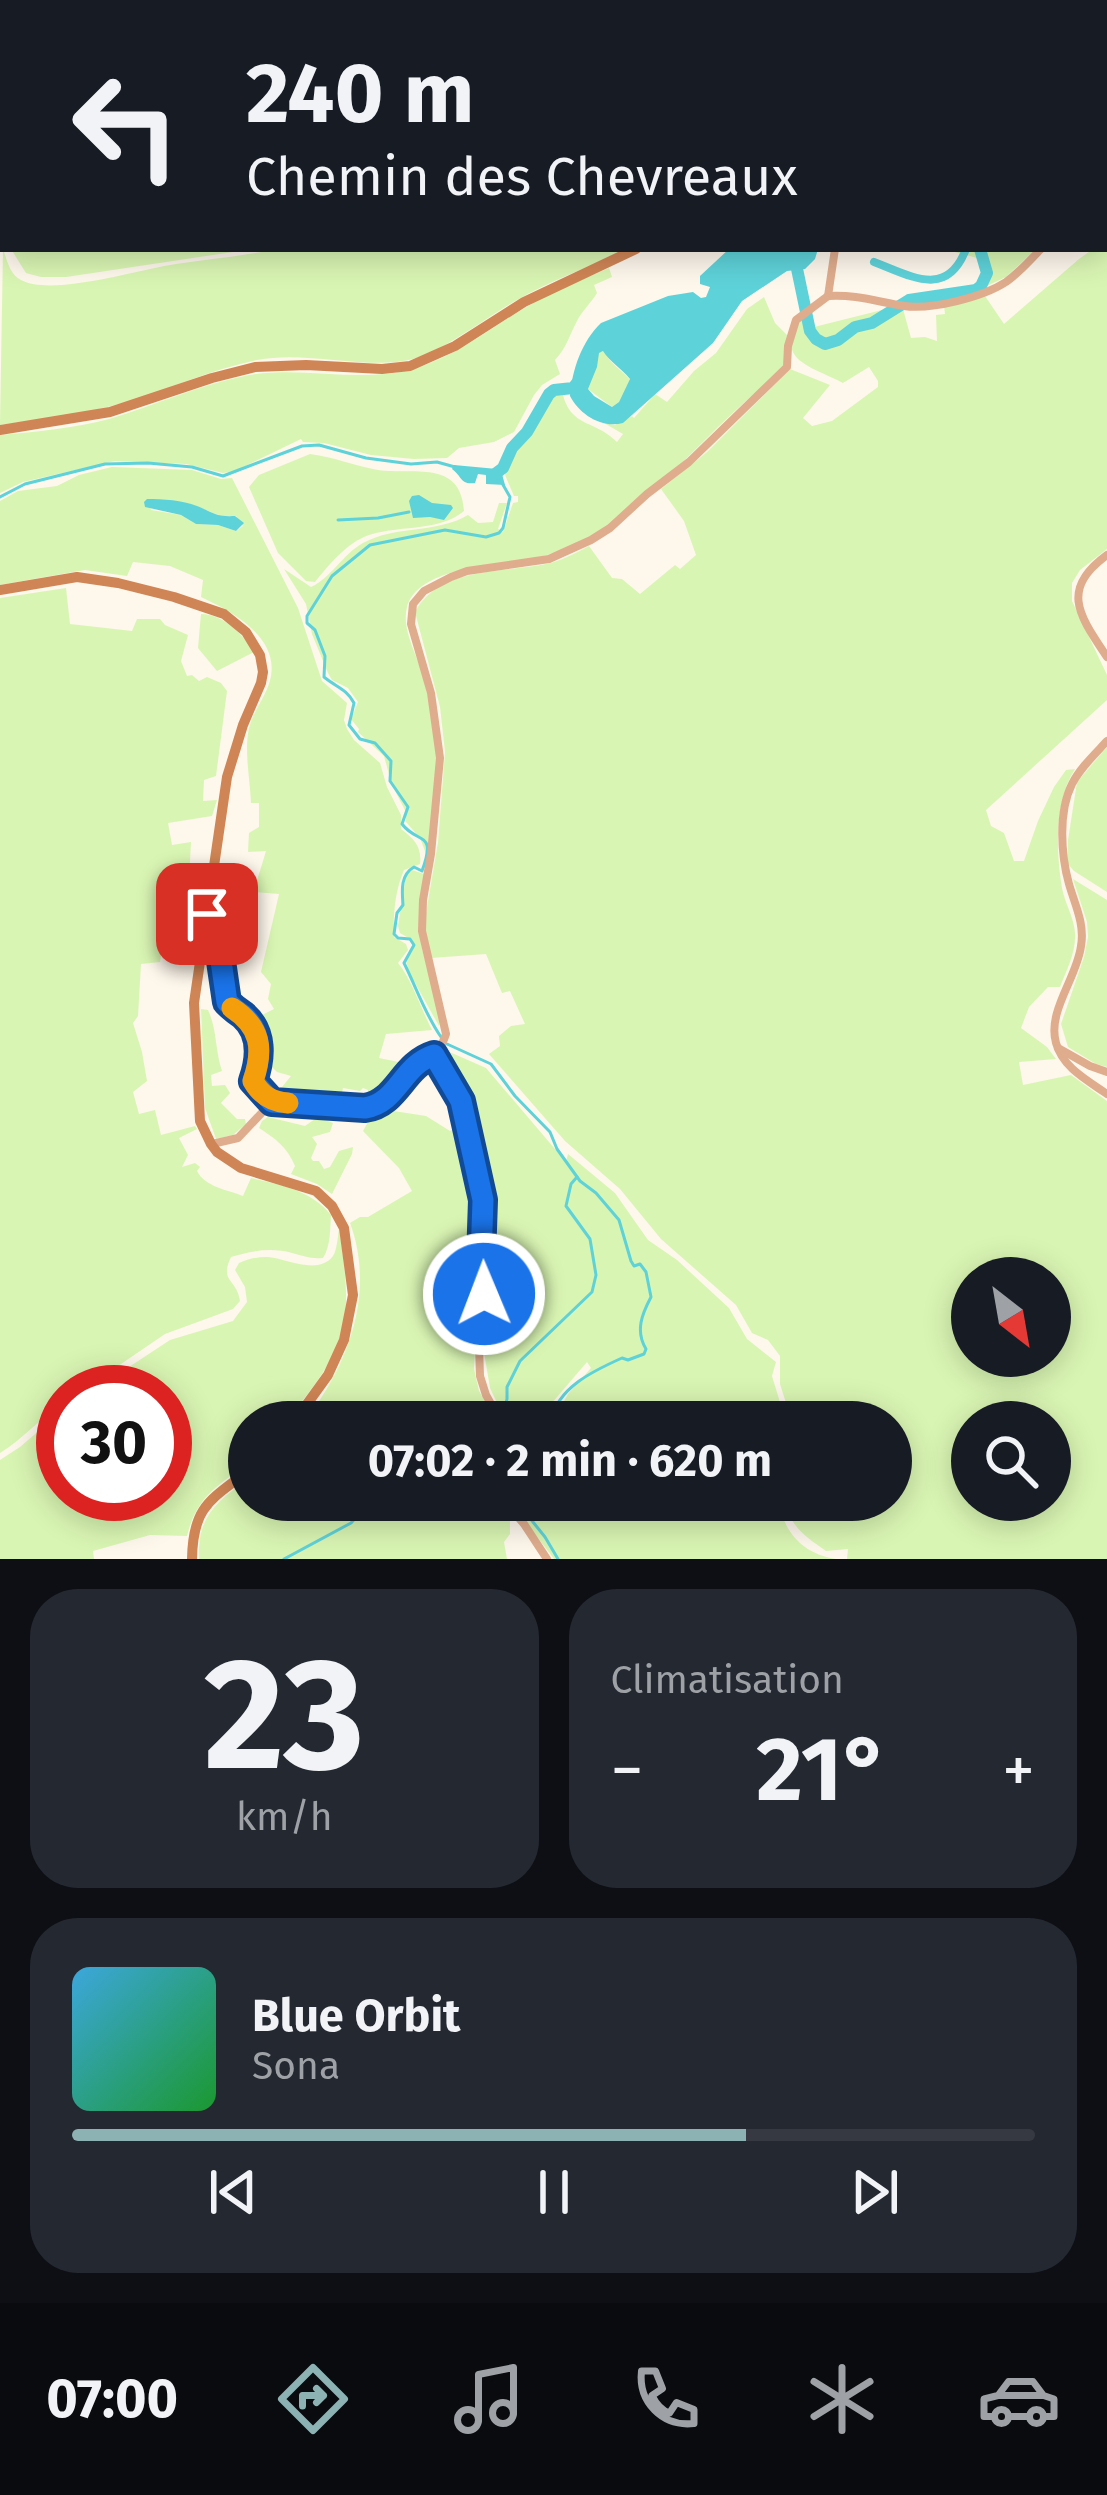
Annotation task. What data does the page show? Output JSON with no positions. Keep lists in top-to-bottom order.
{
  "north": "bottom right",
  "page": {
    "turn": ["240 m", "Chemin des Chevreaux"],
    "limit": "30",
    "trip": "07:02 · 2 min · 620 m",
    "tile": [
      ["23", "km/h"],
      "Climatisation"
    ],
    "heat": ["−", "21°", "+"],
    "song": ["Blue Orbit", "Sona"],
    "tabs": "07:00"
  }
}
